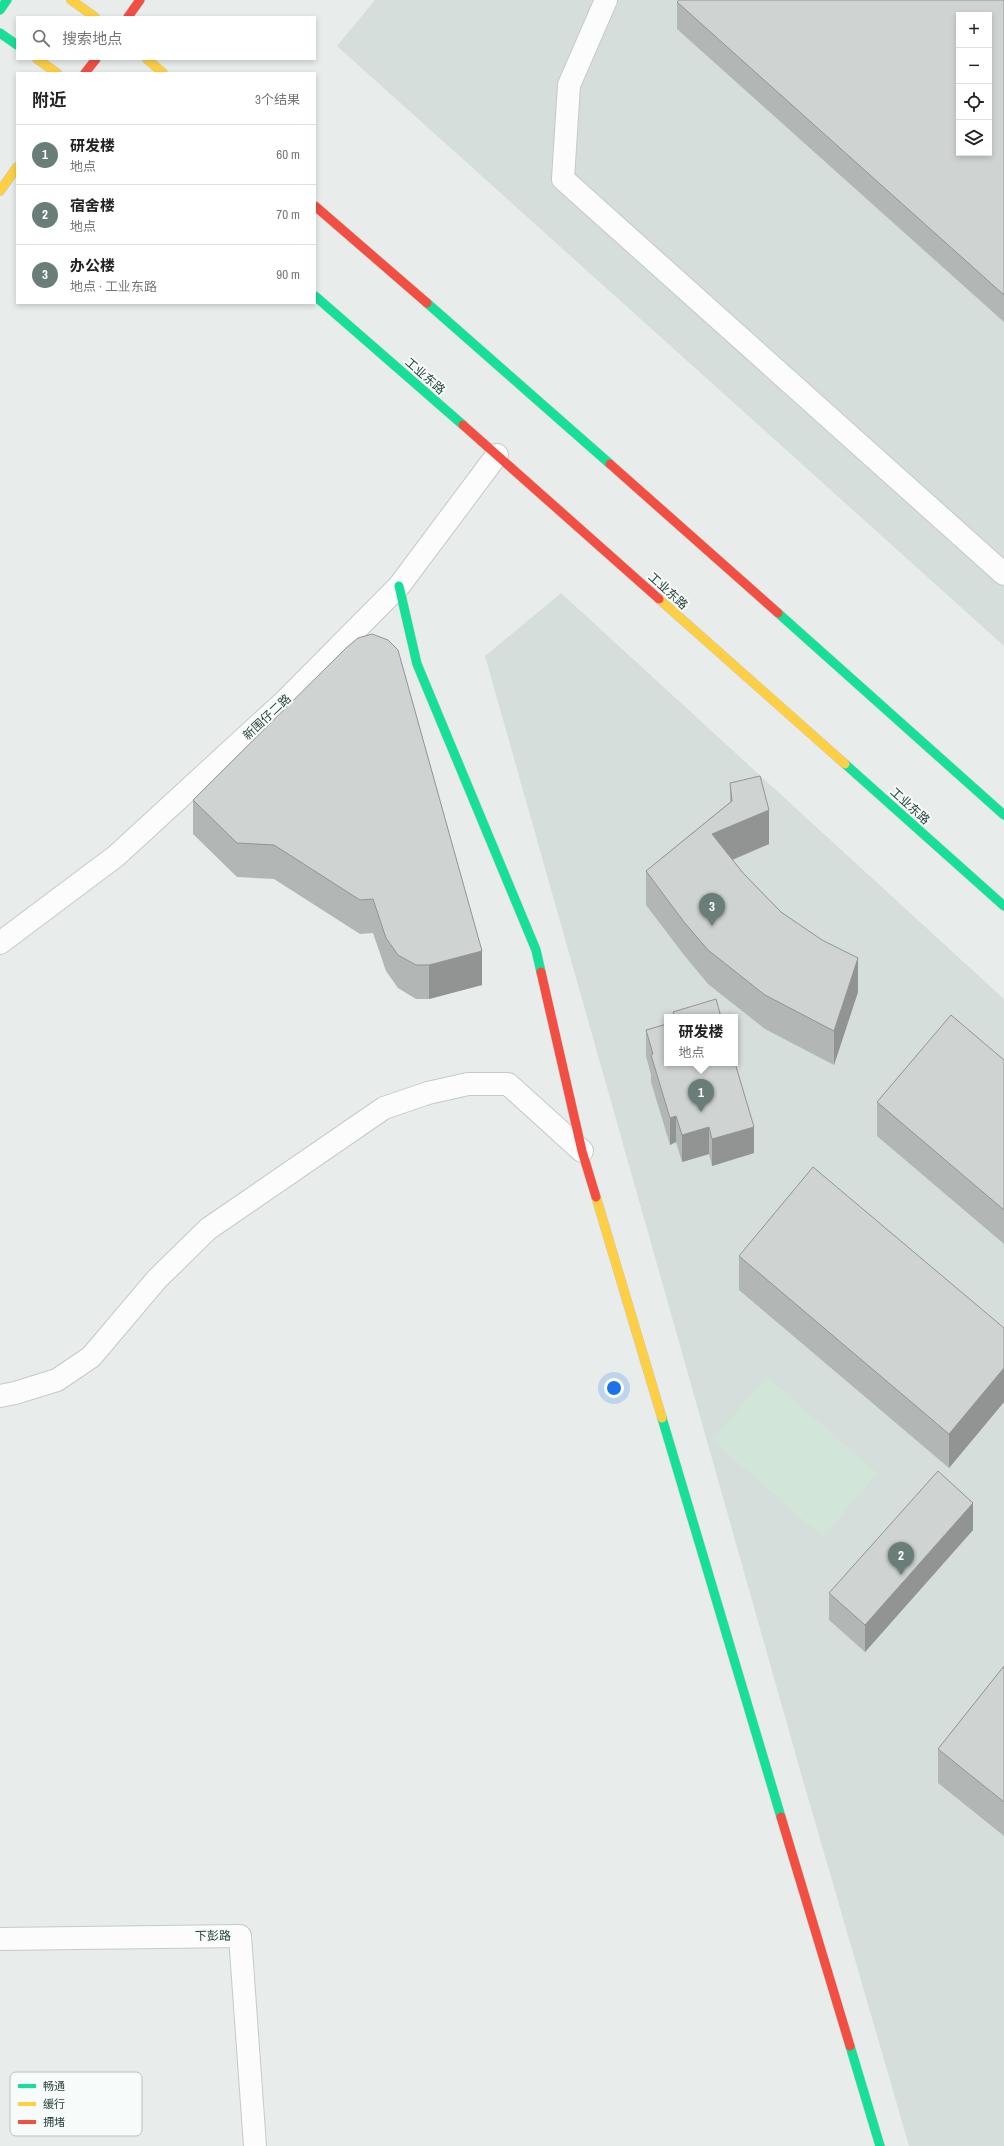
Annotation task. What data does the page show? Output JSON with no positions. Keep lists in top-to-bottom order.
{
  "streets": {
    "main road": ["工业东路"],
    "street": ["新围仔二路", "下彭路"]
  },
  "crossings": [
    ["工业东路", "新围仔二路"]
  ],
  "legend": ["畅通", "缓行", "拥堵"],
  "page": {
    "map_buttons": ["+", "−"],
    "search": "搜索地点",
    "heading": ["附近", "3个结果"],
    "list": [
      {
        "mark": "1",
        "name": "研发楼",
        "note": "地点",
        "value": "60 m"
      },
      {
        "mark": "2",
        "name": "宿舍楼",
        "note": "地点",
        "value": "70 m"
      },
      {
        "mark": "3",
        "name": "办公楼",
        "note": "地点 · 工业东路",
        "value": "90 m"
      }
    ],
    "pins": ["3", "1", "2"],
    "popup": ["研发楼", "地点"]
  }
}
